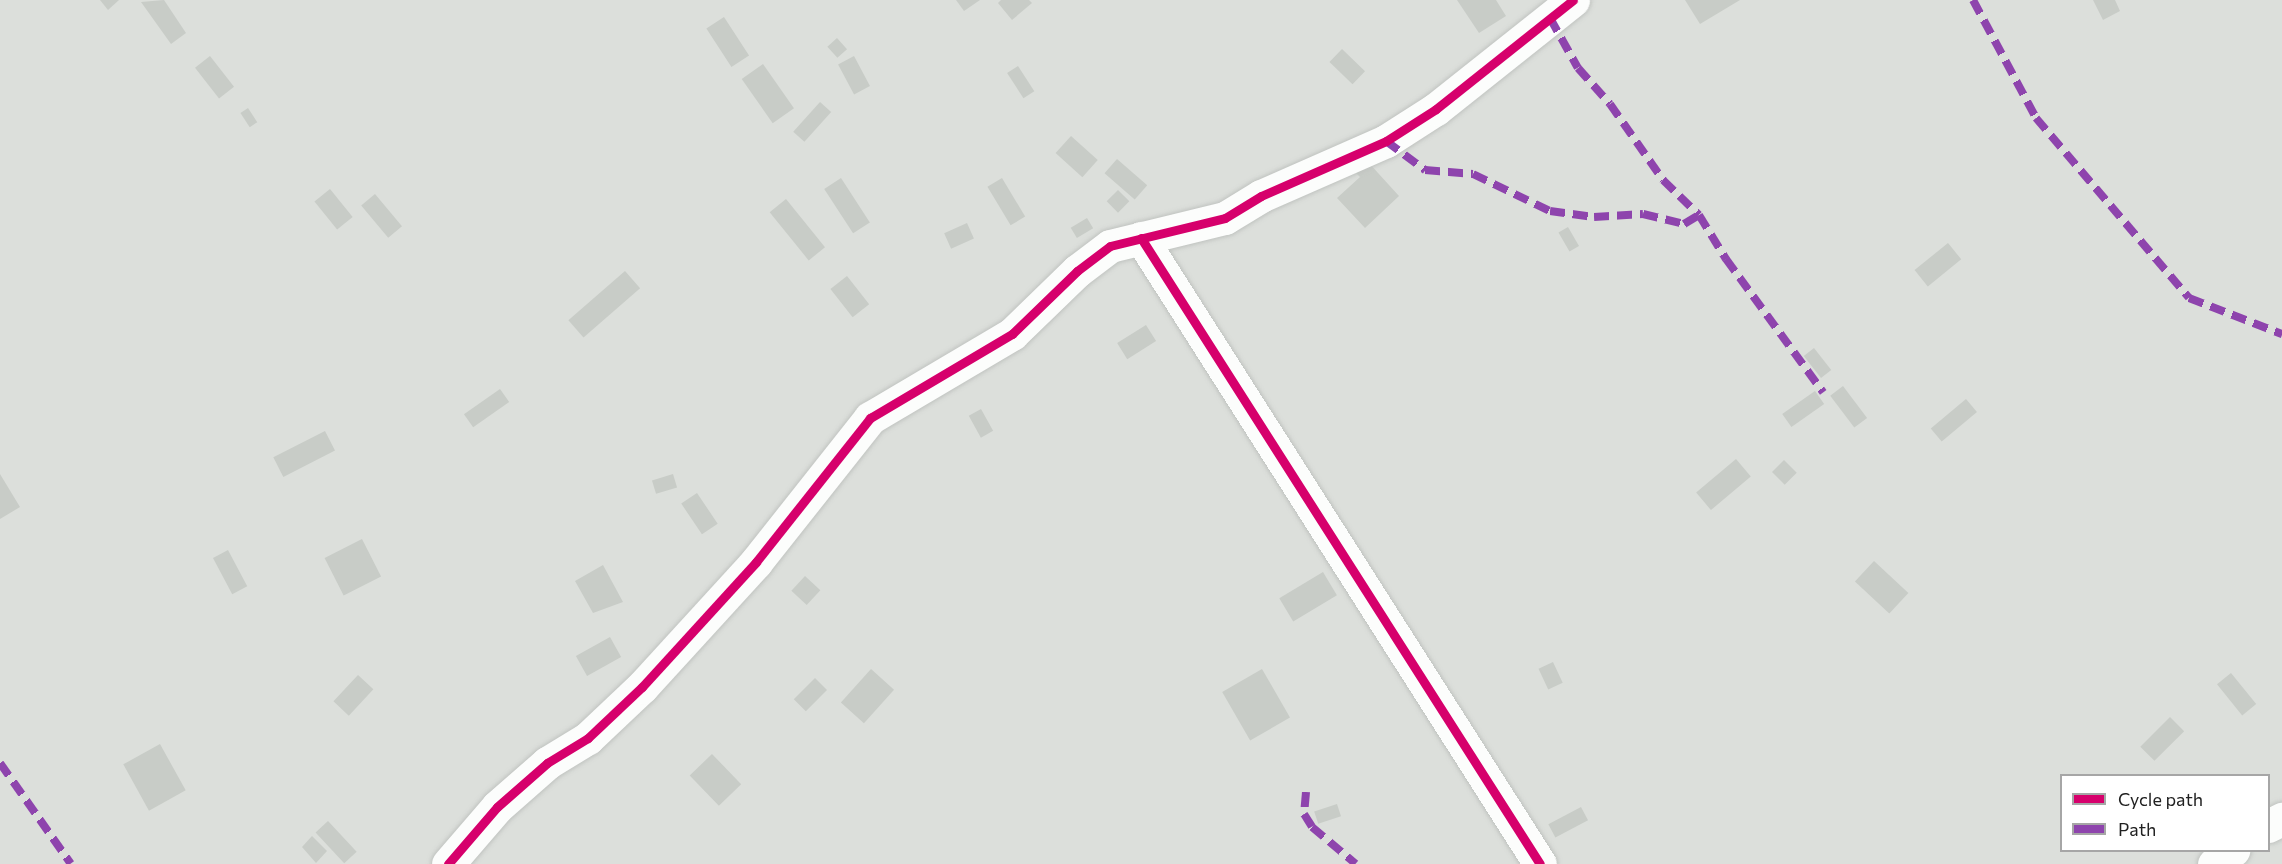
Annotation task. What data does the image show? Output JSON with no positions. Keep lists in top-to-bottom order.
{
  "legend": ["Cycle path", "Path"]
}
